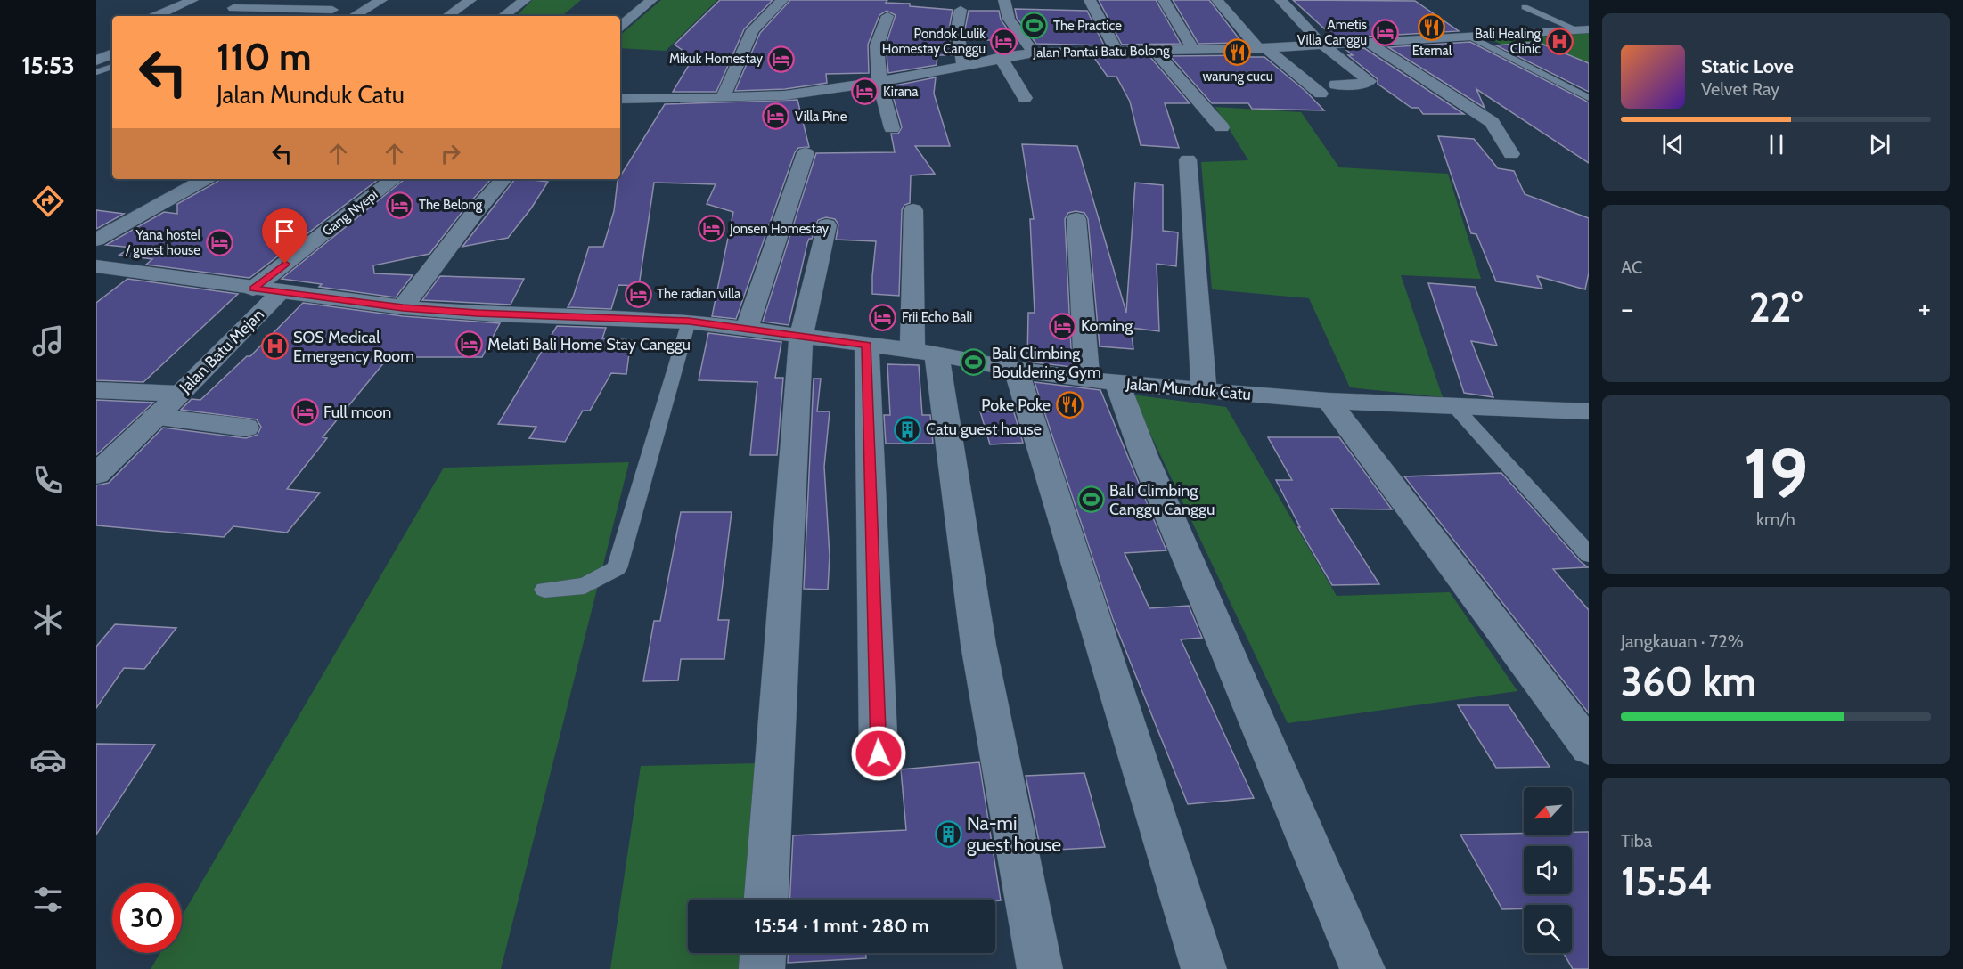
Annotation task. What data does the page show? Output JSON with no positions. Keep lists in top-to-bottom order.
{
  "streets": {
    "street": [
      "Jalan Pantai Batu Bolong",
      "Gang Nyepi",
      "Jalan Batu Mejan",
      "Jalan Munduk Catu"
    ]
  },
  "crossings": [
    ["Gang Nyepi", "Jalan Batu Mejan"],
    ["Jalan Batu Mejan", "Jalan Munduk Catu"]
  ],
  "places": {
    "sports": ["The Practice", "Bali Climbing Bouldering Gym", "Bali Climbing Canggu Canggu"],
    "restaurant": ["Eternal", "warung cucu", "Poke Poke"],
    "hotel": [
      "Ametis Villa Canggu",
      "Pondok Lulik Homestay Canggu",
      "Mikuk Homestay",
      "Kirana",
      "Villa Pine",
      "The Belong",
      "Jonsen Homestay",
      "Yana hostel / guest house",
      "The radian villa",
      "Frii Echo Bali",
      "Koming",
      "Melati Bali Home Stay Canggu",
      "Full moon"
    ],
    "hospital": ["Bali Healing Clinic", "SOS Medical Emergency Room"],
    "building": ["Catu guest house", "Na-mi guest house"]
  },
  "north": "bottom left",
  "page": {
    "tabs": "15:53",
    "turn": ["110 m", "Jalan Munduk Catu"],
    "song": ["Static Love", "Velvet Ray"],
    "tile": [
      "AC",
      ["19", "km/h"],
      ["Jangkauan · 72%", "360 km"],
      ["Tiba", "15:54"]
    ],
    "heat": ["−", "22°", "+"],
    "limit": "30",
    "trip": "15:54 · 1 mnt · 280 m"
  }
}
